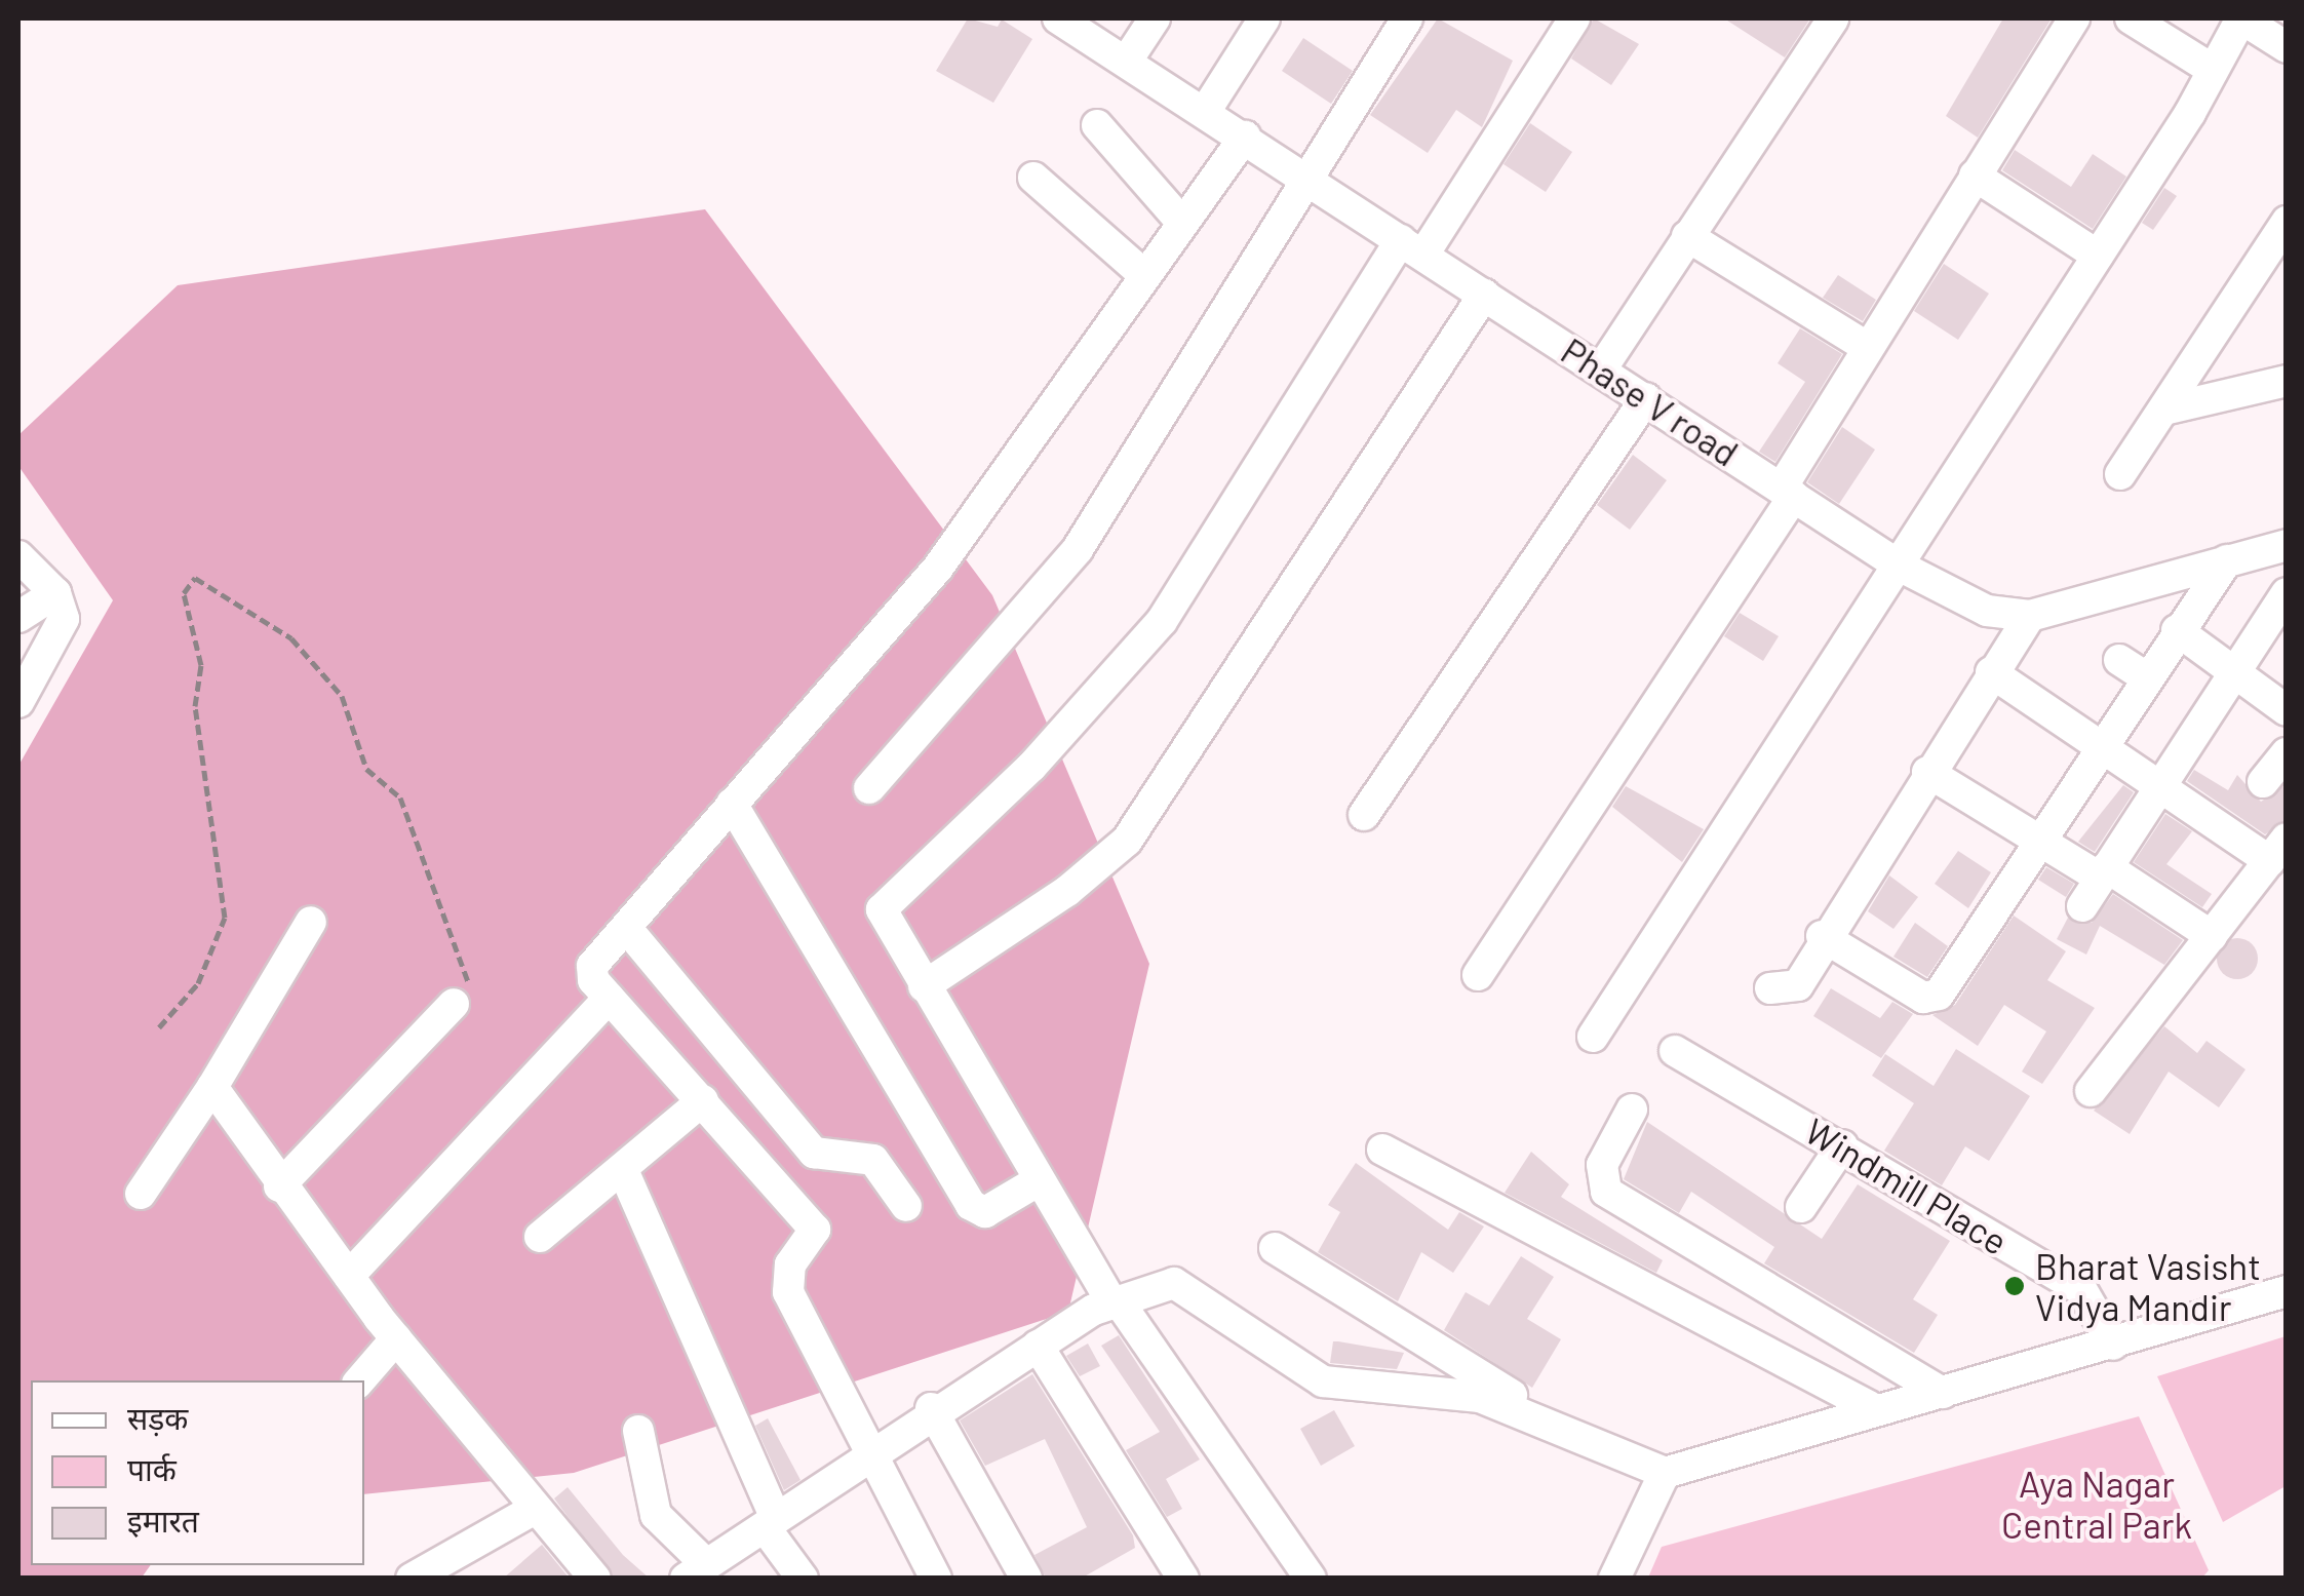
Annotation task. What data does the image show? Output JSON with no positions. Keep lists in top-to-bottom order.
{
  "streets": {
    "street": ["Phase V road", "Windmill Place"]
  },
  "parks": ["Aya Nagar Central Park"],
  "places": ["Bharat Vasisht Vidya Mandir"],
  "legend": ["सड़क", "पार्क", "इमारत"]
}
